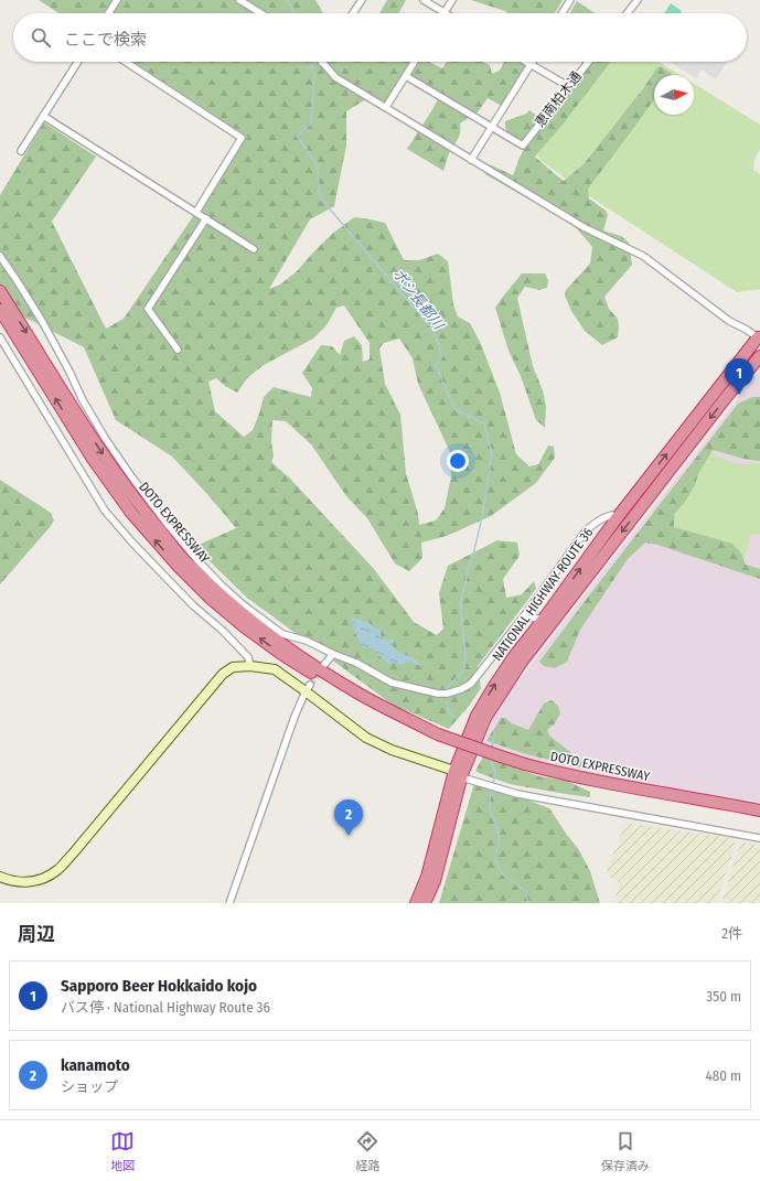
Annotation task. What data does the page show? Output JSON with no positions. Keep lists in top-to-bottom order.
{
  "streets": {
    "highway": ["DOTO EXPRESSWAY", "NATIONAL HIGHWAY ROUTE 36"],
    "street": ["恵南柏木通"]
  },
  "water": ["ポシ長都川"],
  "north": "right",
  "page": {
    "search": "ここで検索",
    "pins": ["1", "2"],
    "heading": ["周辺", "2件"],
    "list": [
      {
        "mark": "1",
        "name": "Sapporo Beer Hokkaido kojo",
        "note": "バス停 · National Highway Route 36",
        "value": "350 m"
      },
      {
        "mark": "2",
        "name": "kanamoto",
        "note": "ショップ",
        "value": "480 m"
      }
    ],
    "nav": ["地図", "経路", "保存済み"]
  }
}
